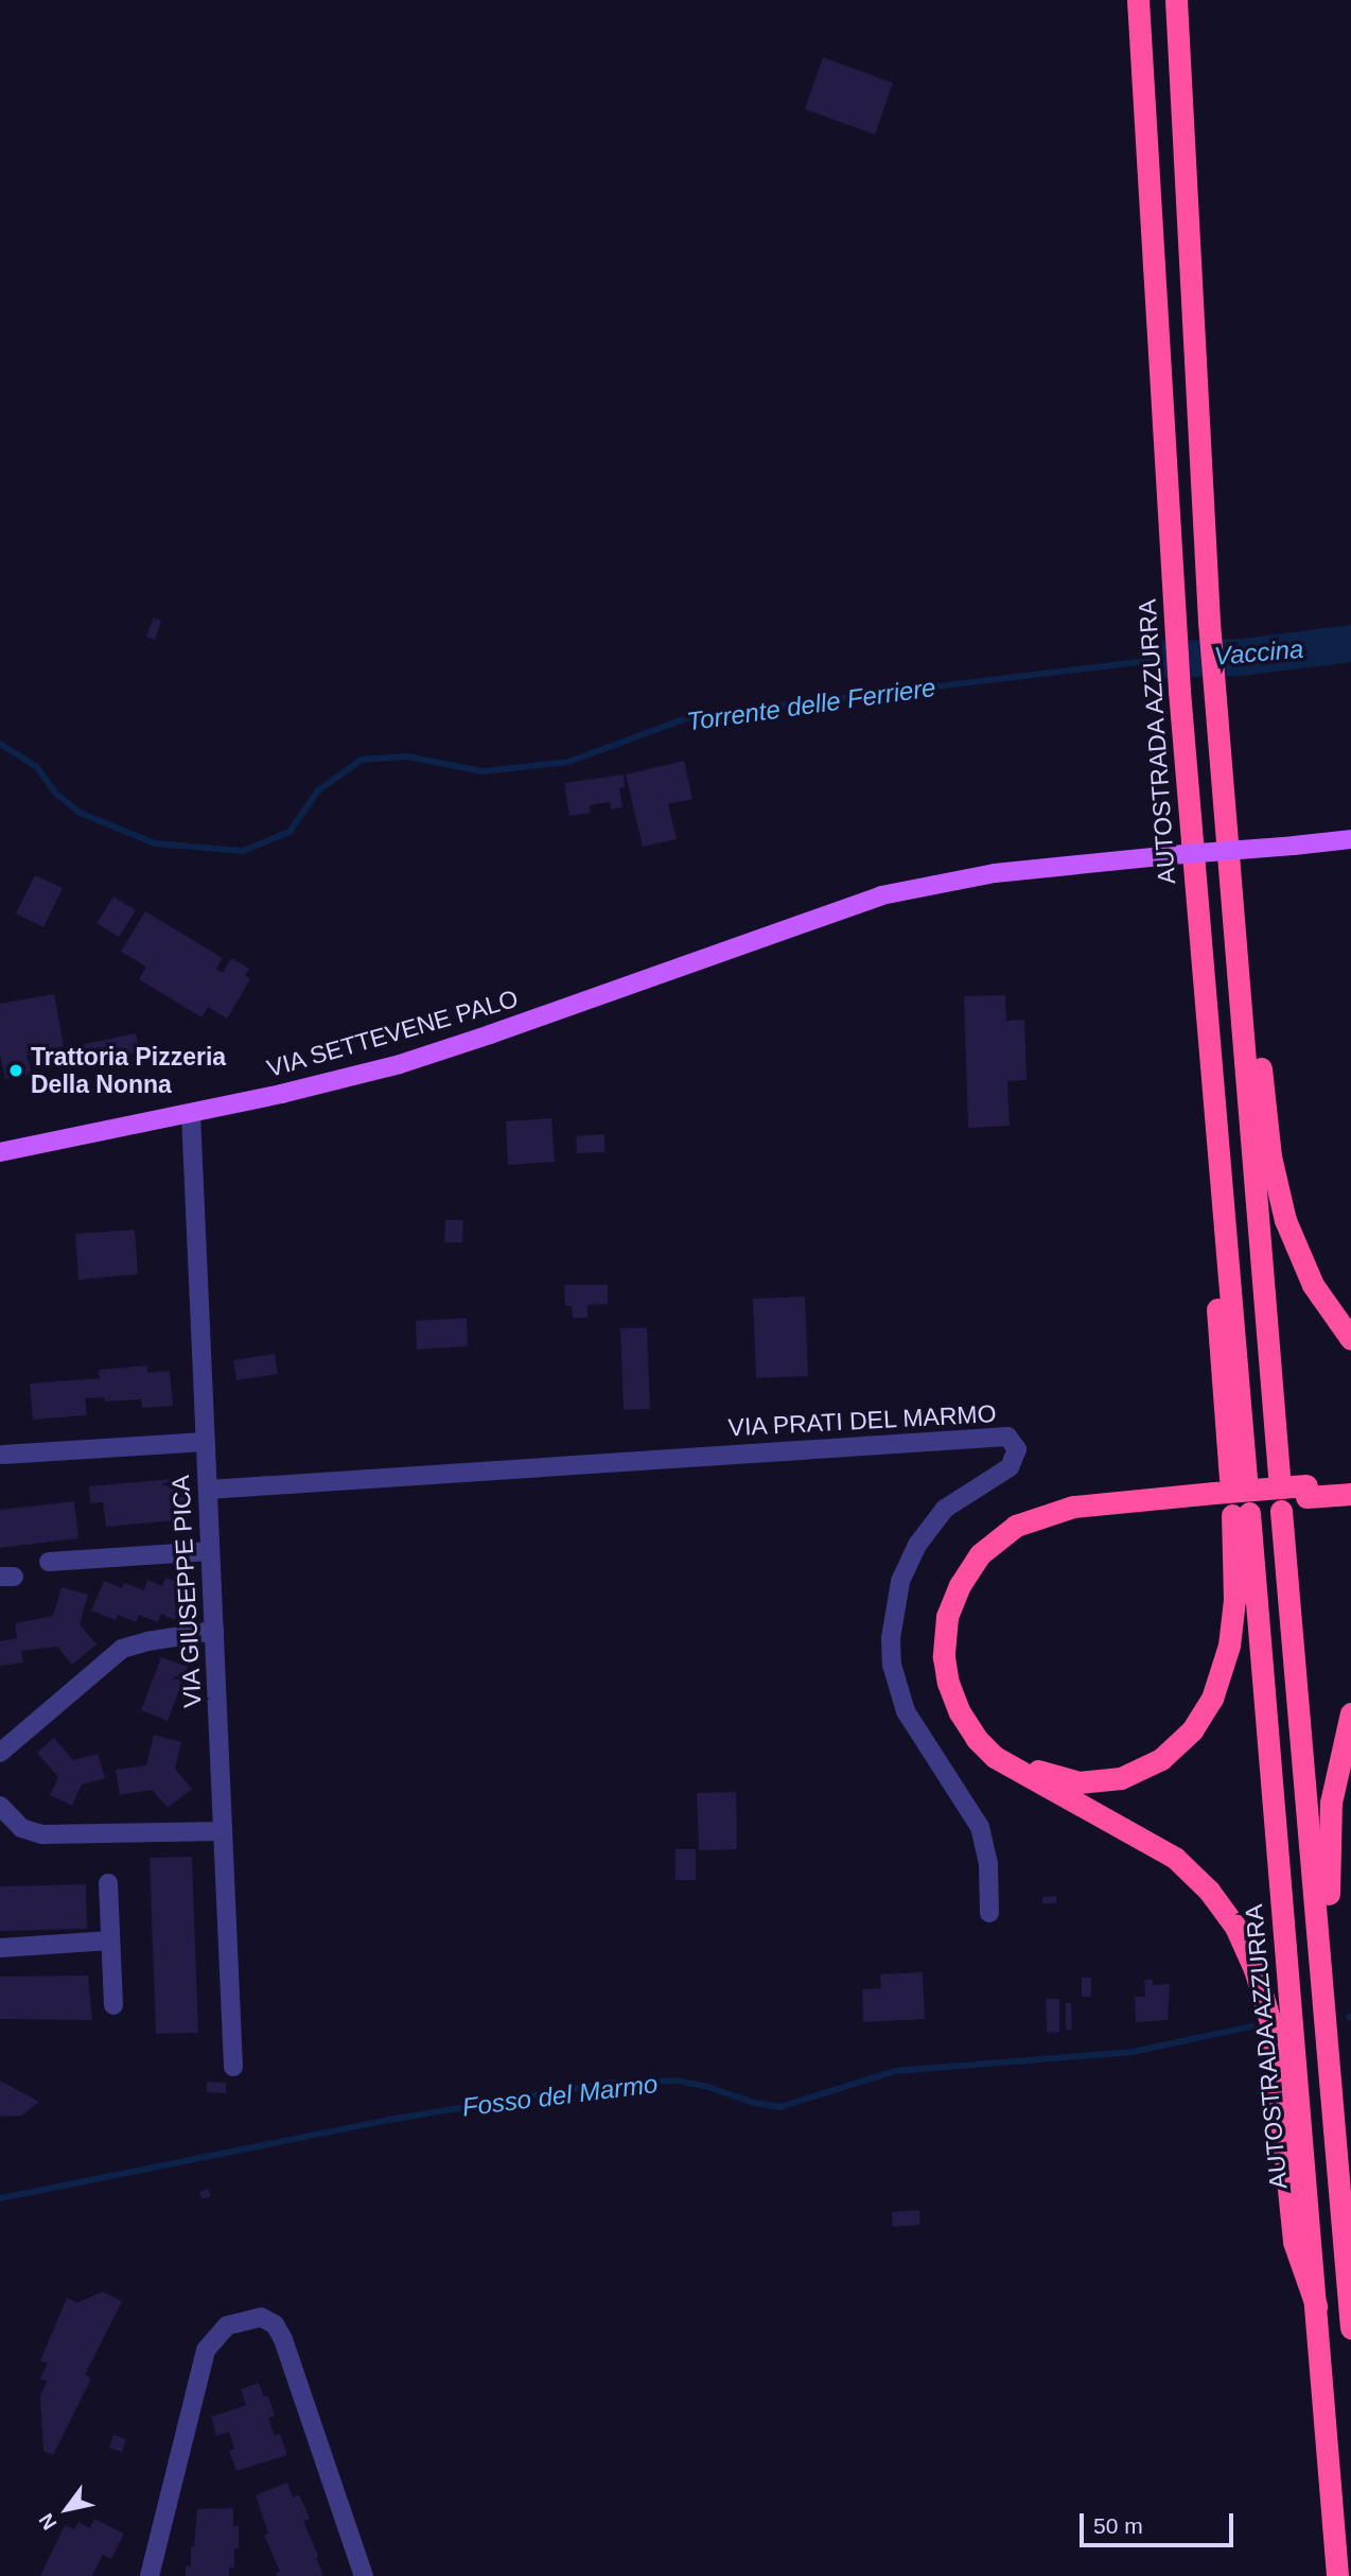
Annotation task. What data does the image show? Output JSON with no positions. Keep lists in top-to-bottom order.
{
  "streets": {
    "highway": ["AUTOSTRADA AZZURRA"],
    "main road": ["VIA SETTEVENE PALO"],
    "street": ["VIA PRATI DEL MARMO", "VIA GIUSEPPE PICA"]
  },
  "crossings": [
    ["VIA SETTEVENE PALO", "VIA GIUSEPPE PICA"],
    ["VIA PRATI DEL MARMO", "VIA GIUSEPPE PICA"]
  ],
  "water": ["Vaccina", "Torrente delle Ferriere", "Fosso del Marmo"],
  "places": ["Trattoria Pizzeria Della Nonna"],
  "scale_bar": "50 m",
  "north": "bottom left"
}
